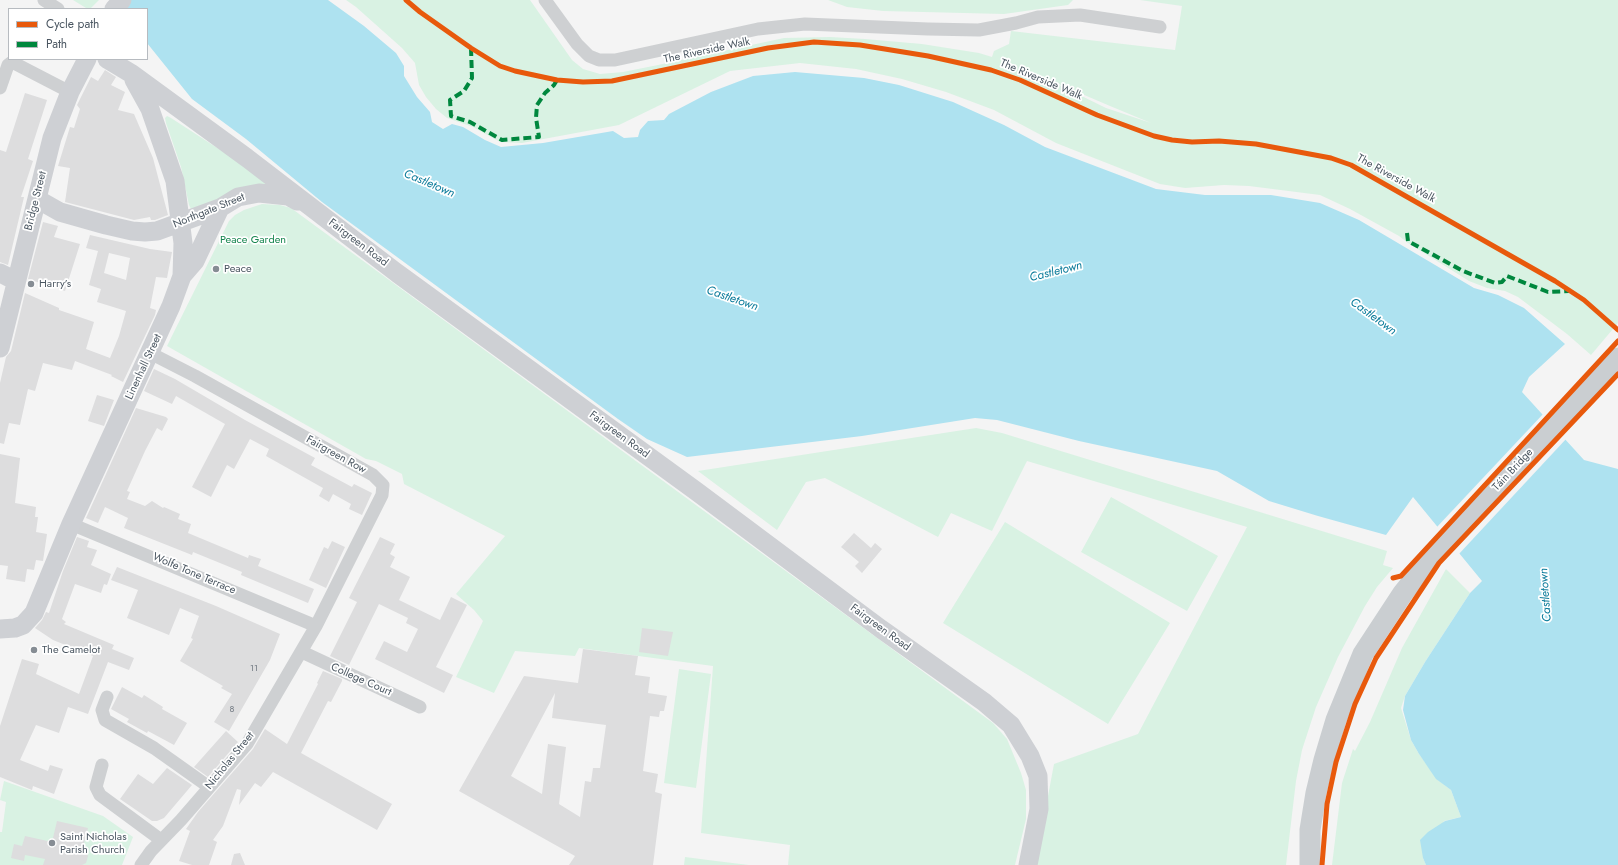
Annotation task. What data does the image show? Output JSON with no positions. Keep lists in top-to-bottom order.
{
  "streets": {
    "main road": [
      "Bridge Street",
      "Northgate Street",
      "Fairgreen Road",
      "Linenhall Street",
      "Táin Bridge"
    ],
    "street": [
      "Fairgreen Row",
      "Wolfe Tone Terrace",
      "College Court",
      "Nicholas Street"
    ],
    "cycle path": ["The Riverside Walk"]
  },
  "crossings": [
    ["Bridge Street", "Northgate Street"],
    ["Northgate Street", "Fairgreen Road"],
    ["Northgate Street", "Linenhall Street"],
    ["Fairgreen Road", "Linenhall Street"],
    ["Linenhall Street", "Fairgreen Row"],
    ["Linenhall Street", "Wolfe Tone Terrace"],
    ["Fairgreen Row", "Wolfe Tone Terrace"],
    ["Fairgreen Row", "Nicholas Street"],
    ["Wolfe Tone Terrace", "Nicholas Street"],
    ["College Court", "Nicholas Street"]
  ],
  "water": ["Castletown"],
  "parks": ["Peace Garden"],
  "places": [
    "Peace",
    "Harry’s",
    "The Camelot",
    "Saint Nicholas Parish Church"
  ],
  "house_numbers": ["11", "8"],
  "legend": ["Cycle path", "Path"]
}
